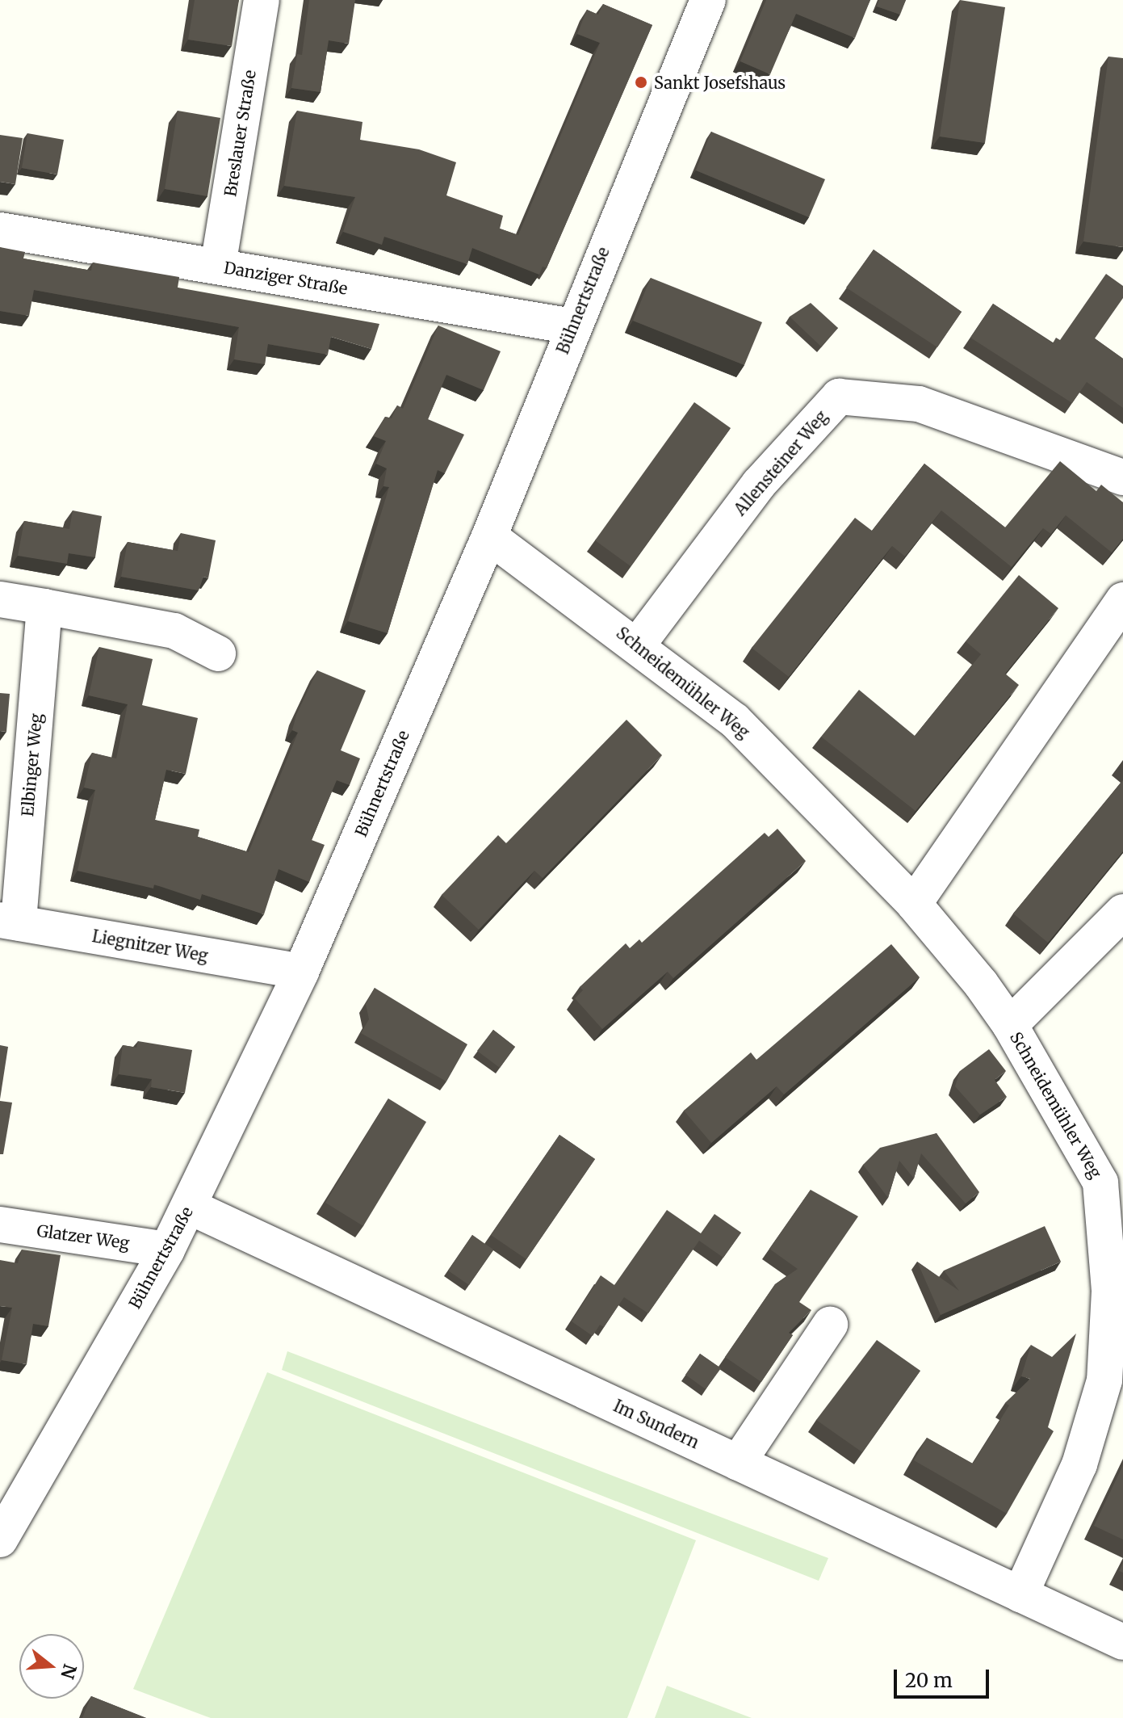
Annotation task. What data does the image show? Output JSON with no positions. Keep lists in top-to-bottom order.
{
  "streets": {
    "street": [
      "Breslauer Straße",
      "Danziger Straße",
      "Bühnertstraße",
      "Allensteiner Weg",
      "Schneidemühler Weg",
      "Elbinger Weg",
      "Liegnitzer Weg",
      "Glatzer Weg",
      "Im Sundern"
    ]
  },
  "crossings": [
    ["Breslauer Straße", "Danziger Straße"],
    ["Danziger Straße", "Bühnertstraße"],
    ["Bühnertstraße", "Schneidemühler Weg"],
    ["Bühnertstraße", "Liegnitzer Weg"],
    ["Bühnertstraße", "Glatzer Weg"],
    ["Bühnertstraße", "Im Sundern"],
    ["Allensteiner Weg", "Schneidemühler Weg"],
    ["Schneidemühler Weg", "Im Sundern"],
    ["Elbinger Weg", "Liegnitzer Weg"]
  ],
  "places": ["Sankt Josefshaus"],
  "scale_bar": "20 m",
  "north": "right"
}
